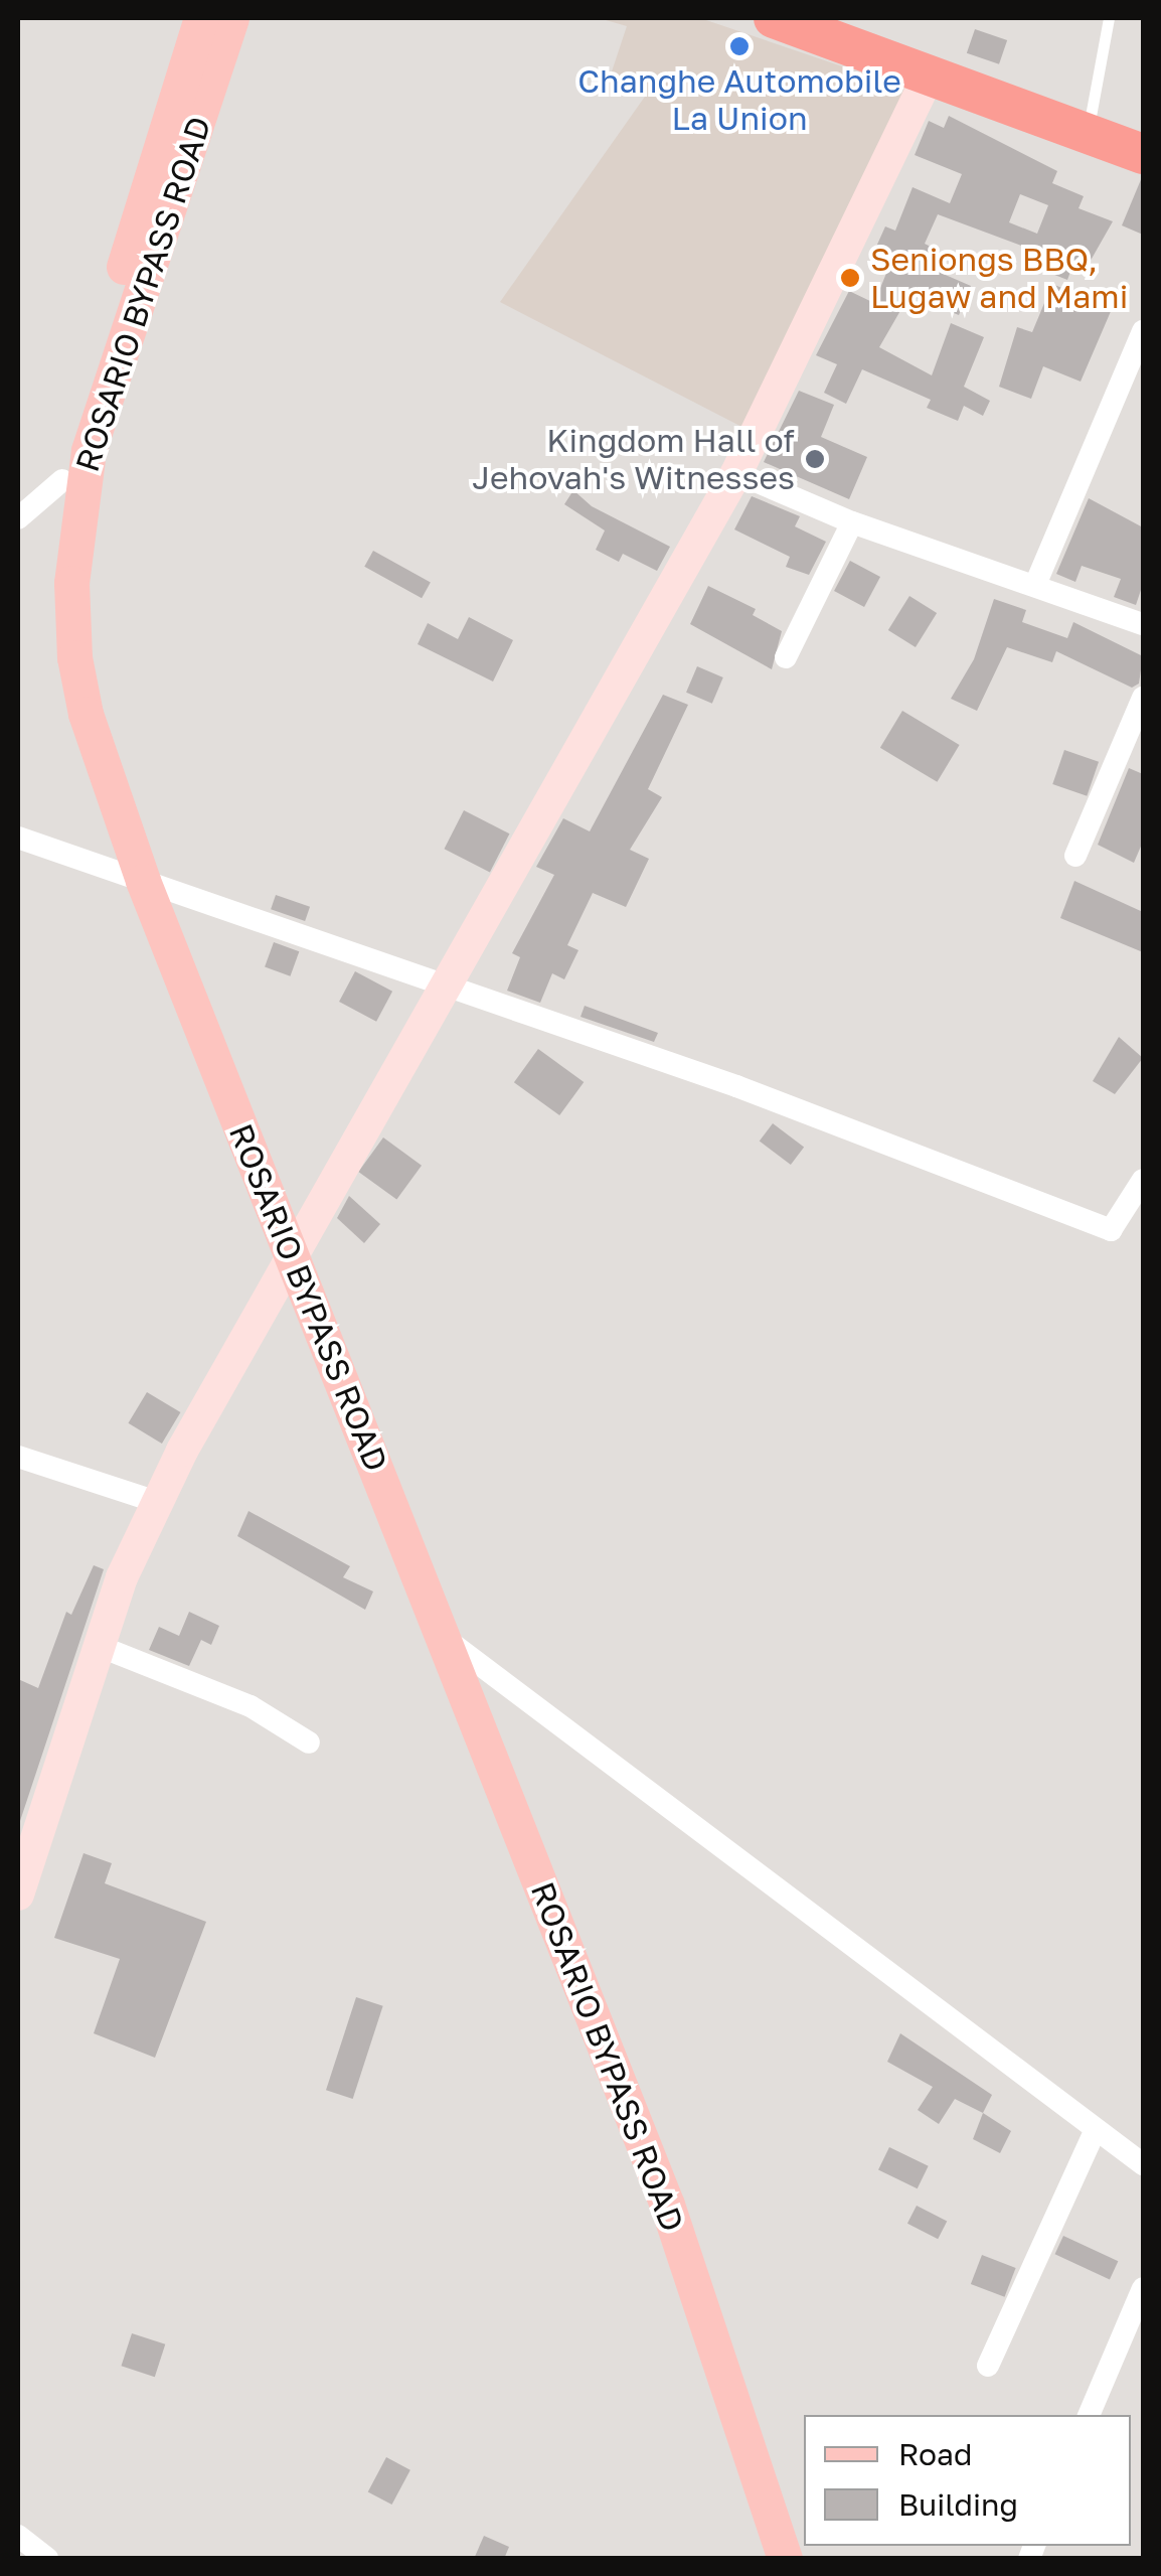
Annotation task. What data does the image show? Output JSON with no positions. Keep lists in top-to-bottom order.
{
  "streets": {
    "main road": ["ROSARIO BYPASS ROAD"]
  },
  "places": ["Changhe Automobile La Union", "Seniongs BBQ, Lugaw and Mami", "Kingdom Hall of Jehovah's Witnesses"],
  "legend": ["Road", "Building"]
}
